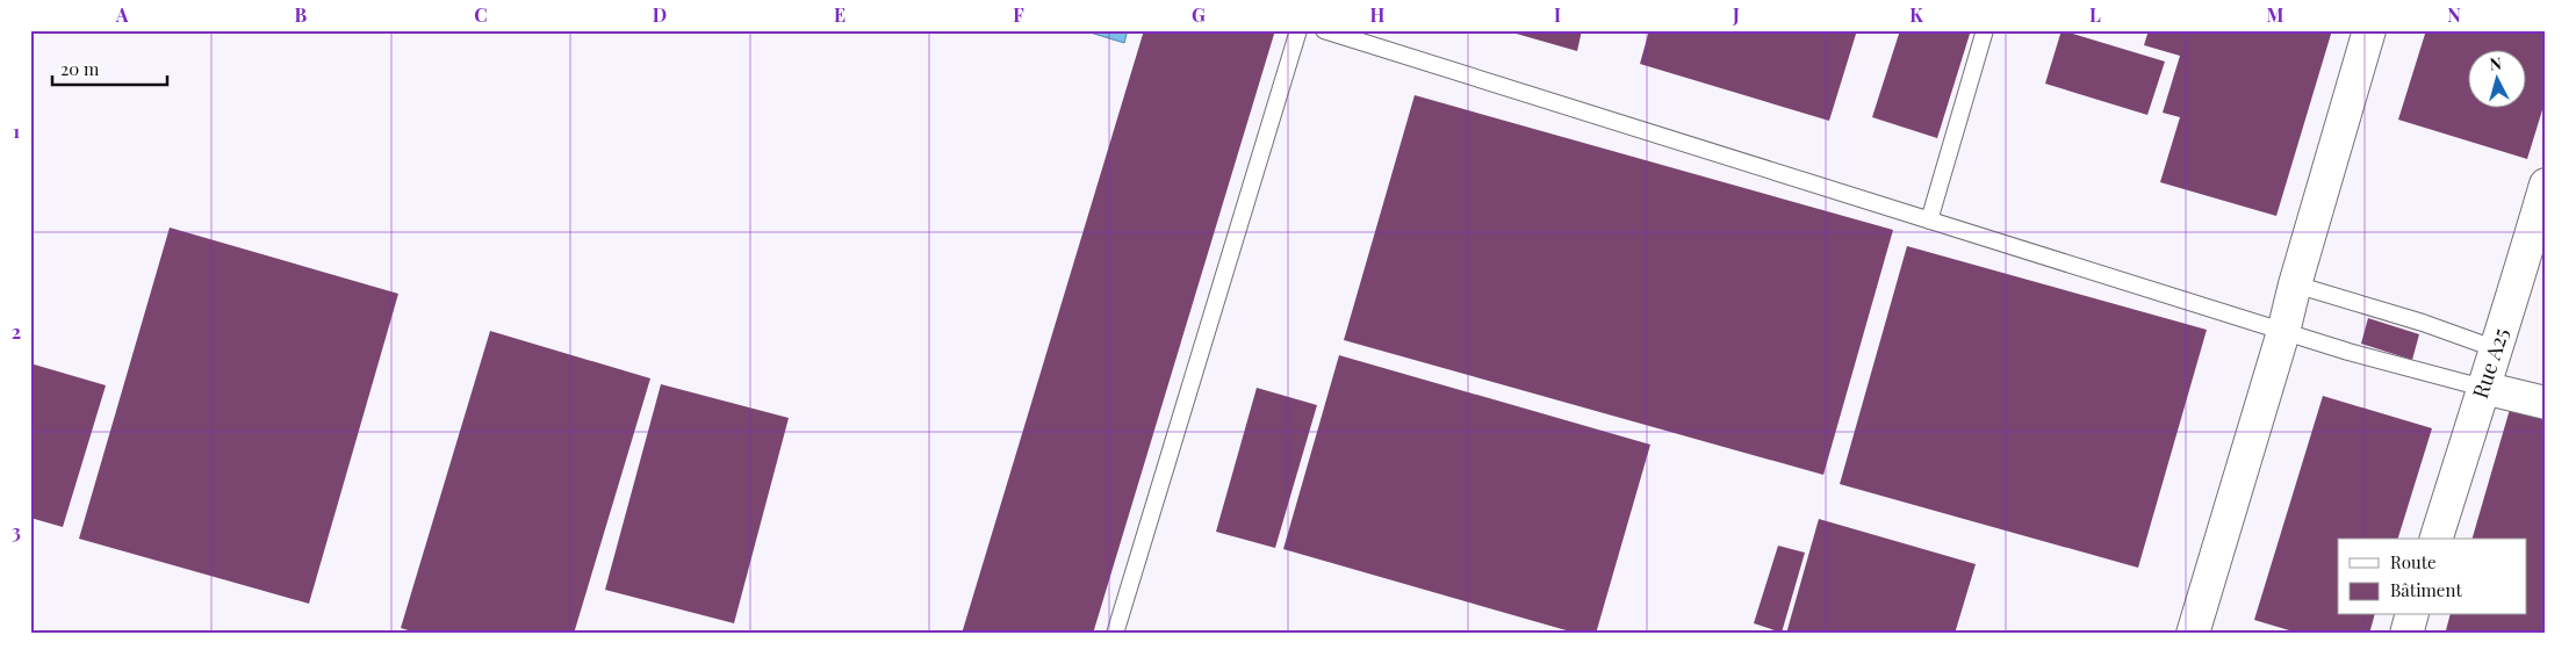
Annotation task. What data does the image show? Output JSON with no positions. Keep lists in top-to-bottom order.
{
  "streets": {
    "street": ["Rue A25"]
  },
  "legend": ["Route", "Bâtiment"],
  "scale_bar": "20 m",
  "north": "top",
  "grid": {
    "columns": [
      "A",
      "B",
      "C",
      "D",
      "E",
      "F",
      "G",
      "H",
      "I",
      "J",
      "K",
      "L",
      "M",
      "N"
    ],
    "rows": ["1", "2", "3"]
  }
}
